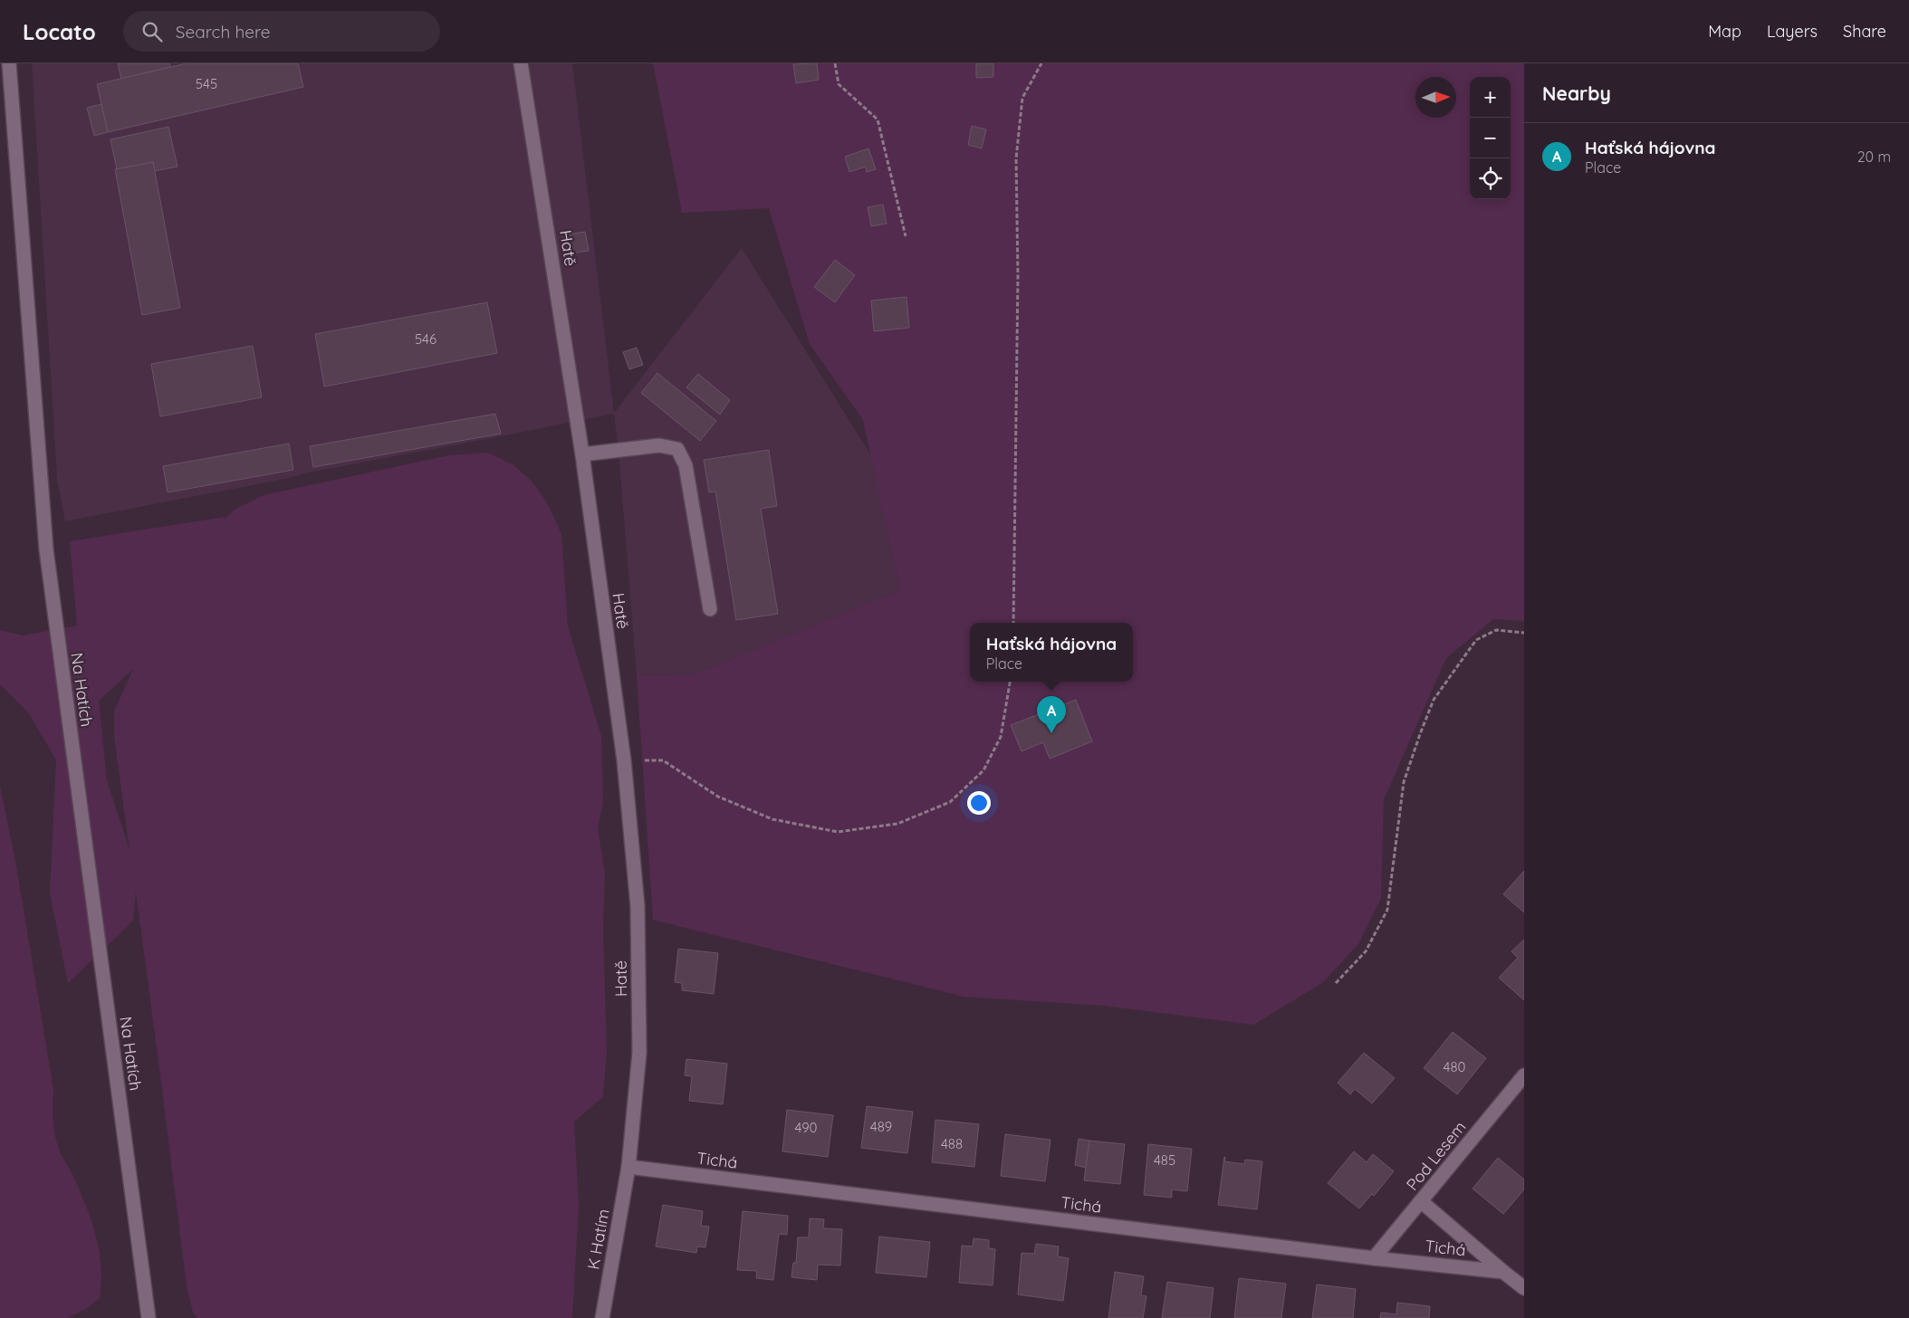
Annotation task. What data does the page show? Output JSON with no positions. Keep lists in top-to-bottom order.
{
  "streets": {
    "street": [
      "Hatě",
      "Na Hatích",
      "Pod Lesem",
      "Tichá",
      "K Hatím"
    ]
  },
  "crossings": [
    ["Hatě", "Tichá"],
    ["Hatě", "K Hatím"],
    ["Pod Lesem", "Tichá"],
    ["Tichá", "K Hatím"]
  ],
  "house_numbers": [
    "545",
    "546",
    "480",
    "489",
    "490",
    "488",
    "485"
  ],
  "north": "right",
  "page": {
    "header": "Locato",
    "search": "Search here",
    "nav": ["Map", "Layers", "Share"],
    "heading": "Nearby",
    "map_buttons": ["+", "−"],
    "list": [
      {
        "mark": "A",
        "name": "Haťská hájovna",
        "note": "Place",
        "value": "20 m"
      }
    ],
    "popup": ["Haťská hájovna", "Place"],
    "pins": "A"
  }
}
